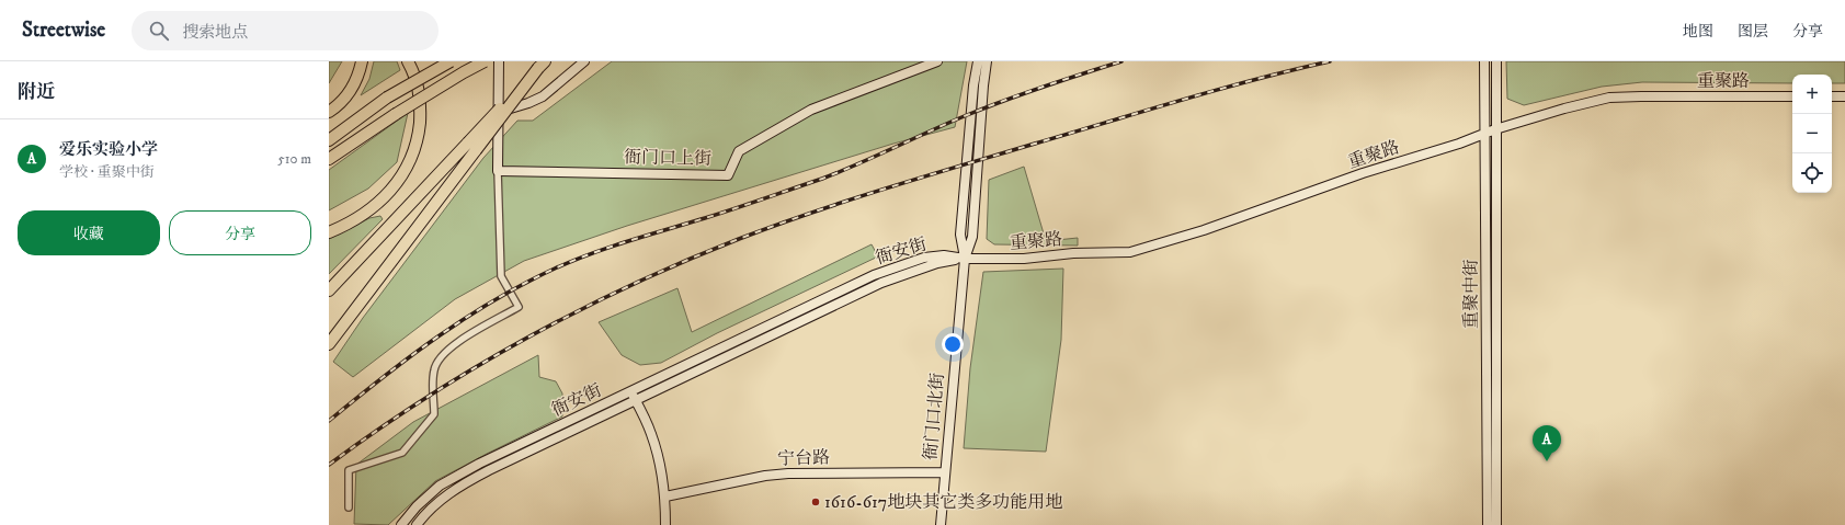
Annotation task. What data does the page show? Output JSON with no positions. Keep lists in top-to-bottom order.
{
  "streets": {
    "street": [
      "重聚路",
      "衙门口上街",
      "衙安街",
      "重聚中街",
      "衙门口北街",
      "宁台路"
    ]
  },
  "crossings": [
    ["重聚路", "衙安街"],
    ["重聚路", "重聚中街"],
    ["重聚路", "衙门口北街"],
    ["衙安街", "衙门口北街"],
    ["衙门口北街", "宁台路"]
  ],
  "places": ["1616-617地块其它类多功能用地"],
  "page": {
    "header": "Streetwise",
    "search": "搜索地点",
    "nav": ["地图", "图层", "分享"],
    "heading": "附近",
    "map_buttons": ["+", "−"],
    "list": [
      {
        "mark": "A",
        "name": "爱乐实验小学",
        "note": "学校 · 重聚中街",
        "value": "510 m"
      }
    ],
    "buttons": ["收藏", "分享"],
    "pins": "A"
  }
}
